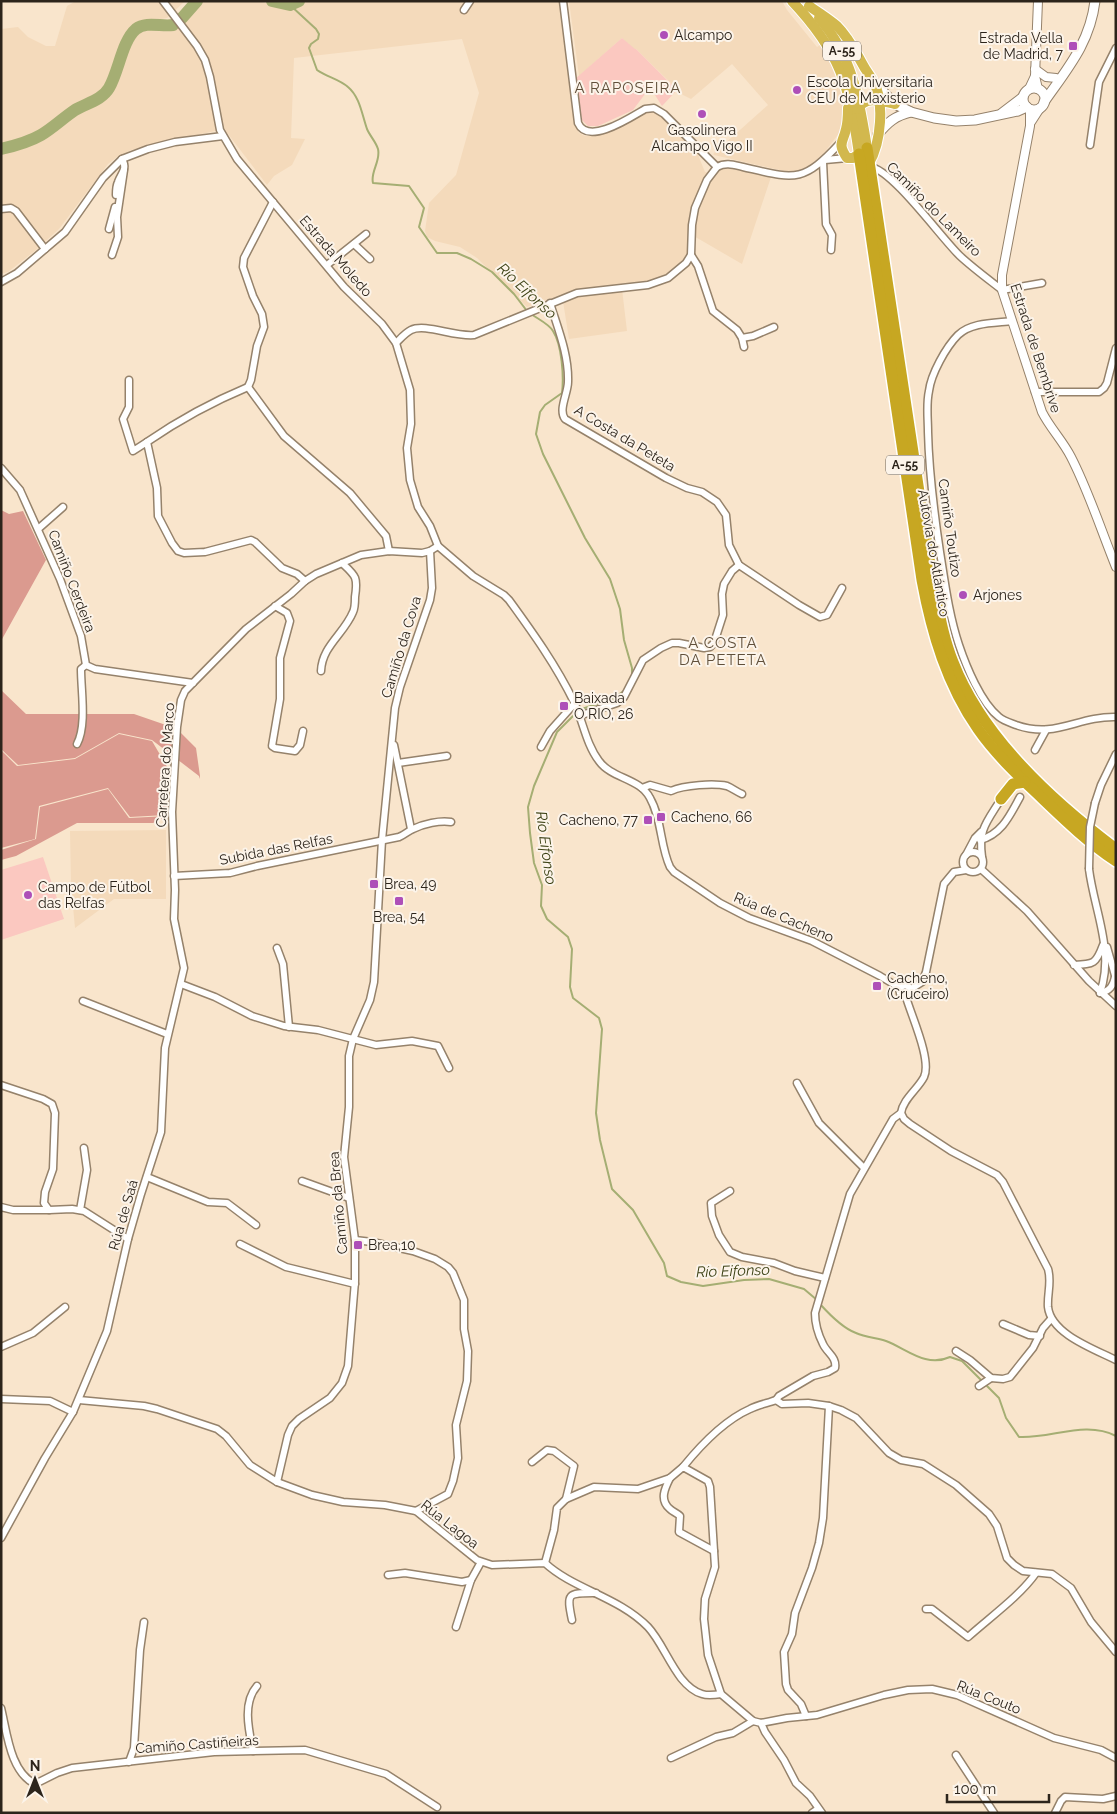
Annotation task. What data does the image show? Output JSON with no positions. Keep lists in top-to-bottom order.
{
  "streets": {
    "highway": ["A-55", "Autovía do Atlántico"],
    "street": [
      "Camiño do Lameiro",
      "Estrada Moledo",
      "Estrada de Bembrive",
      "A Costa da Peteta",
      "Camiño Toutizo",
      "Camiño Cerdeira",
      "Camiño da Cova",
      "Carretera do Marco",
      "Subida das Relfas",
      "Rúa de Cacheno",
      "Camiño da Brea",
      "Rúa de Saá",
      "Rúa Lagoa",
      "Rúa Couto",
      "Camiño Castiñeiras"
    ]
  },
  "crossings": [
    ["A-55", "Autovía do Atlántico"],
    ["Camiño do Lameiro", "Estrada de Bembrive"],
    ["Camiño do Lameiro", "Autovía do Atlántico"],
    ["Estrada Moledo", "Carretera do Marco"],
    ["Estrada de Bembrive", "Camiño Toutizo"],
    ["Camiño da Cova", "Carretera do Marco"],
    ["Camiño da Cova", "Subida das Relfas"],
    ["Camiño da Cova", "Camiño da Brea"],
    ["Carretera do Marco", "Subida das Relfas"],
    ["Carretera do Marco", "Rúa de Saá"],
    ["Subida das Relfas", "Camiño da Brea"],
    ["Subida das Relfas", "Rúa de Saá"],
    ["Camiño da Brea", "Rúa Lagoa"],
    ["Rúa de Saá", "Rúa Lagoa"]
  ],
  "districts": ["A RAPOSEIRA", "A COSTA DA PETETA"],
  "water": ["Río Eifonso"],
  "places": {
    "other": [
      "Alcampo",
      "Escola Universitaria CEU de Maxisterio",
      "Gasolinera Alcampo Vigo II",
      "Arjones",
      "Campo de Fútbol das Relfas"
    ],
    "transit": [
      "Estrada Vella de Madrid, 7",
      "Baixada O RIO, 26",
      "Cacheno, 66",
      "Cacheno, 77",
      "Brea, 49",
      "Brea, 54",
      "Cacheno, (Cruceiro)",
      "Brea,10"
    ]
  },
  "scale_bar": "100 m",
  "north": "top"
}
